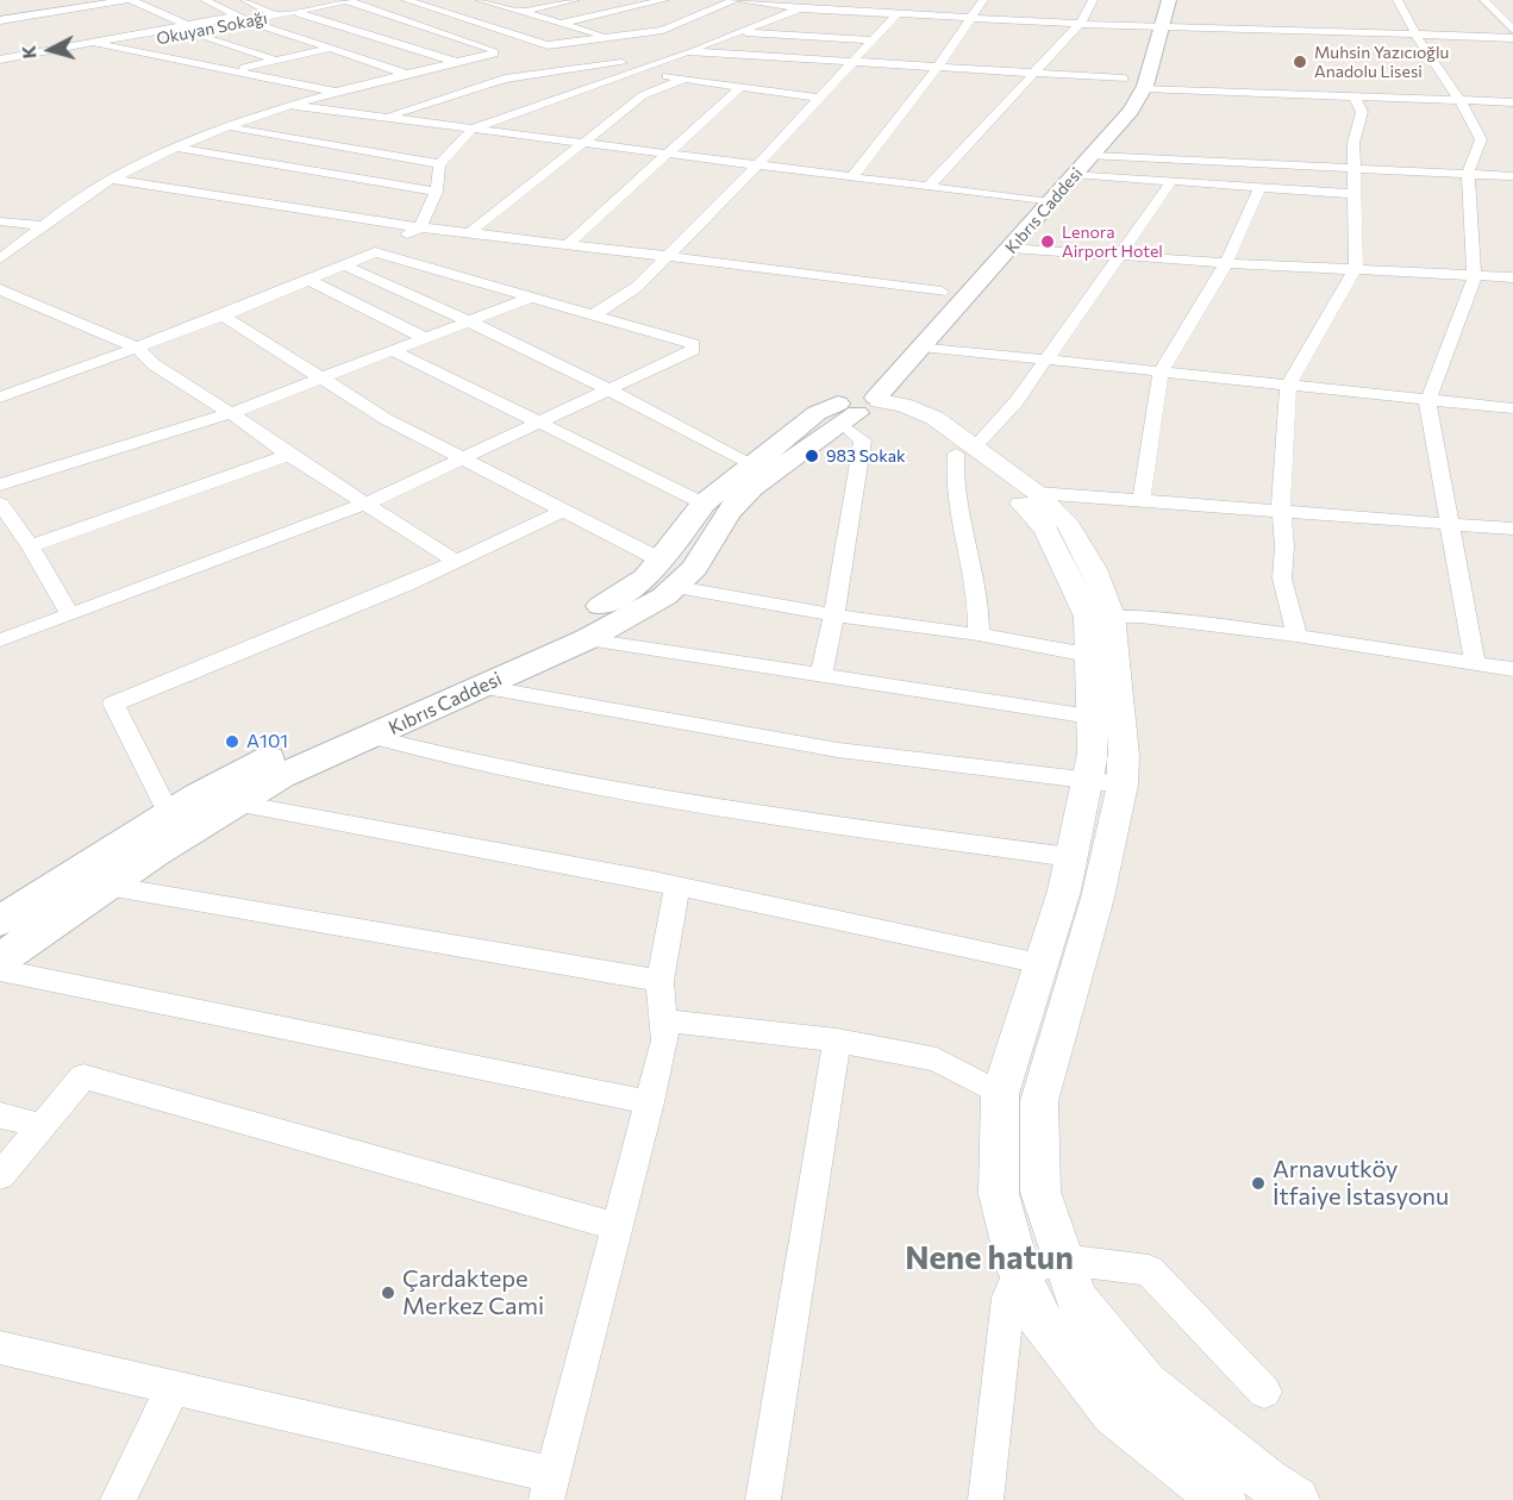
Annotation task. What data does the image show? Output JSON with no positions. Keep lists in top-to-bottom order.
{
  "streets": {
    "main road": ["Kıbrıs Caddesi"],
    "street": ["Okuyan Sokağı"]
  },
  "districts": ["Nene hatun"],
  "places": [
    "Muhsin Yazıcıoğlu Anadolu Lisesi",
    "Lenora Airport Hotel",
    "983 Sokak",
    "A101",
    "Arnavutköy İtfaiye İstasyonu",
    "Çardaktepe Merkez Cami"
  ],
  "north": "left"
}
